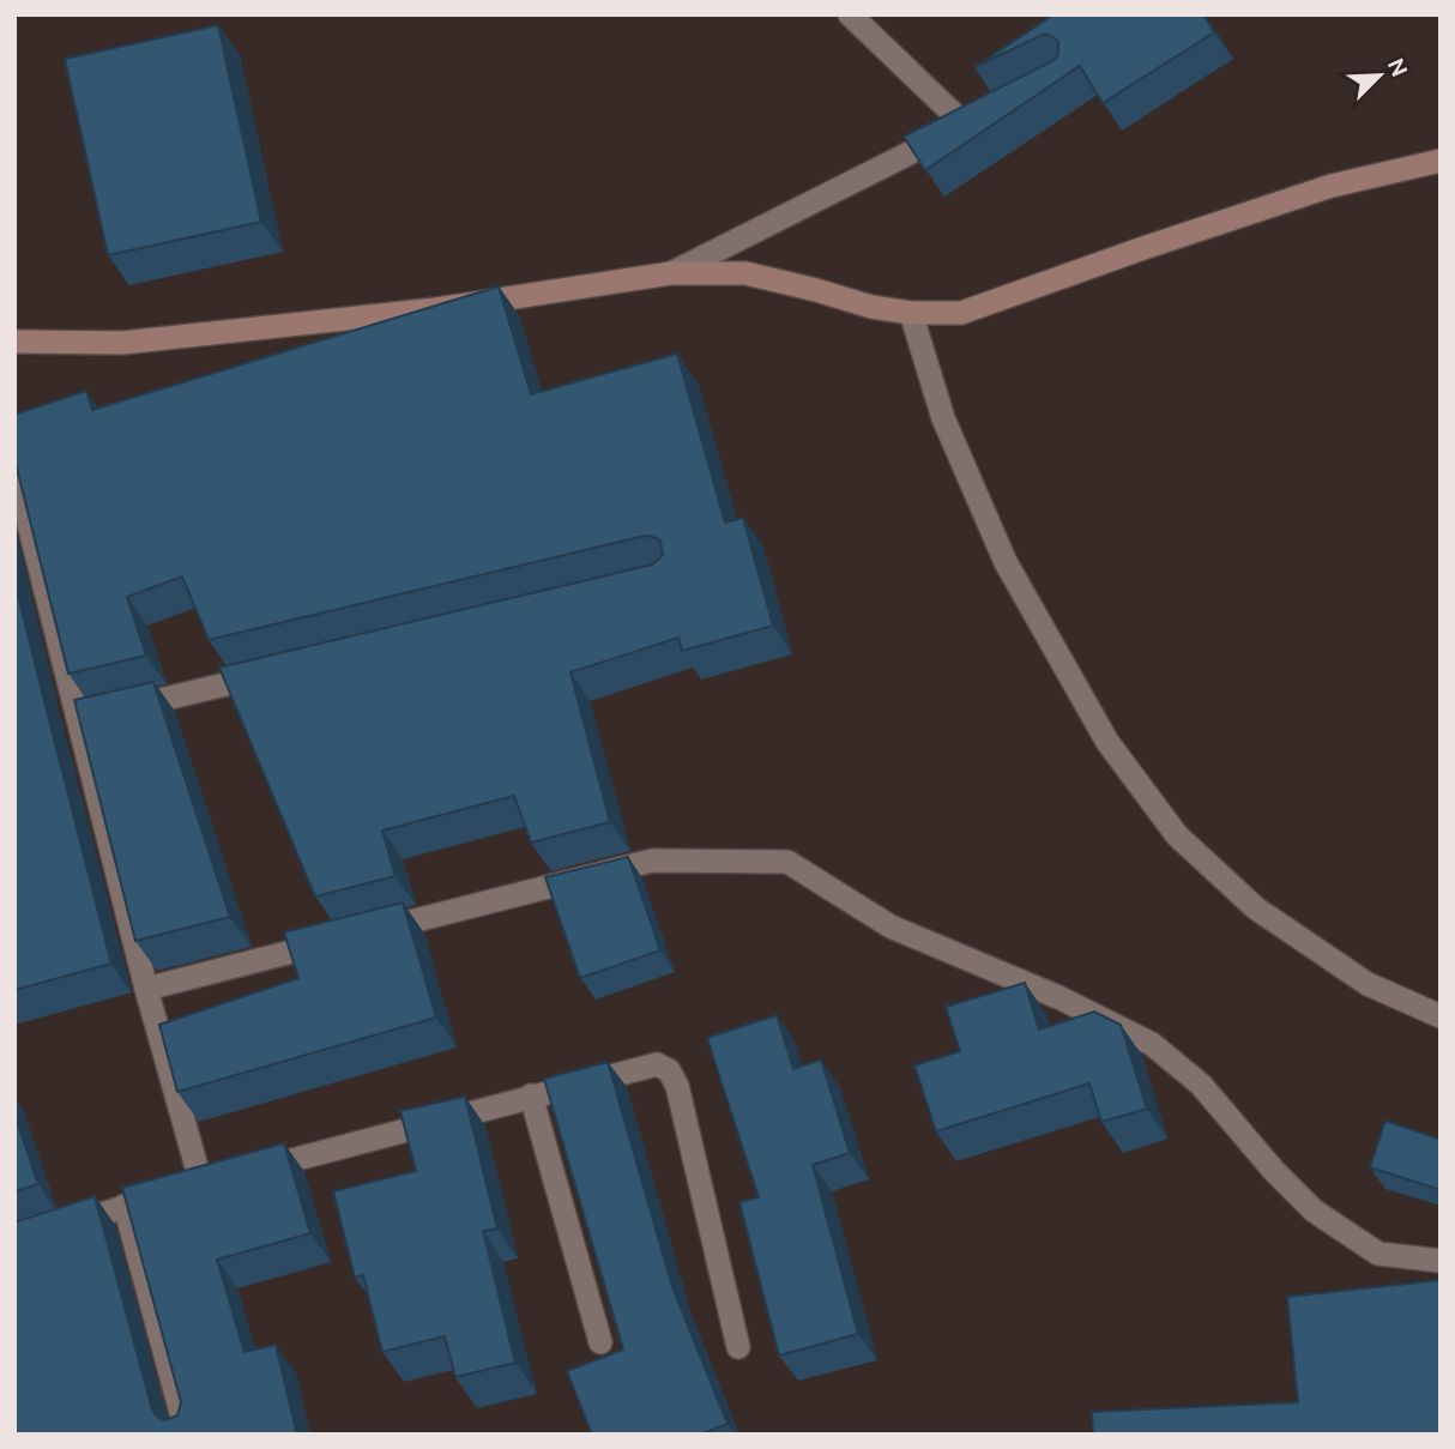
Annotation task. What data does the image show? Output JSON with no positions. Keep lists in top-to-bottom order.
{
  "north": "top right"
}
